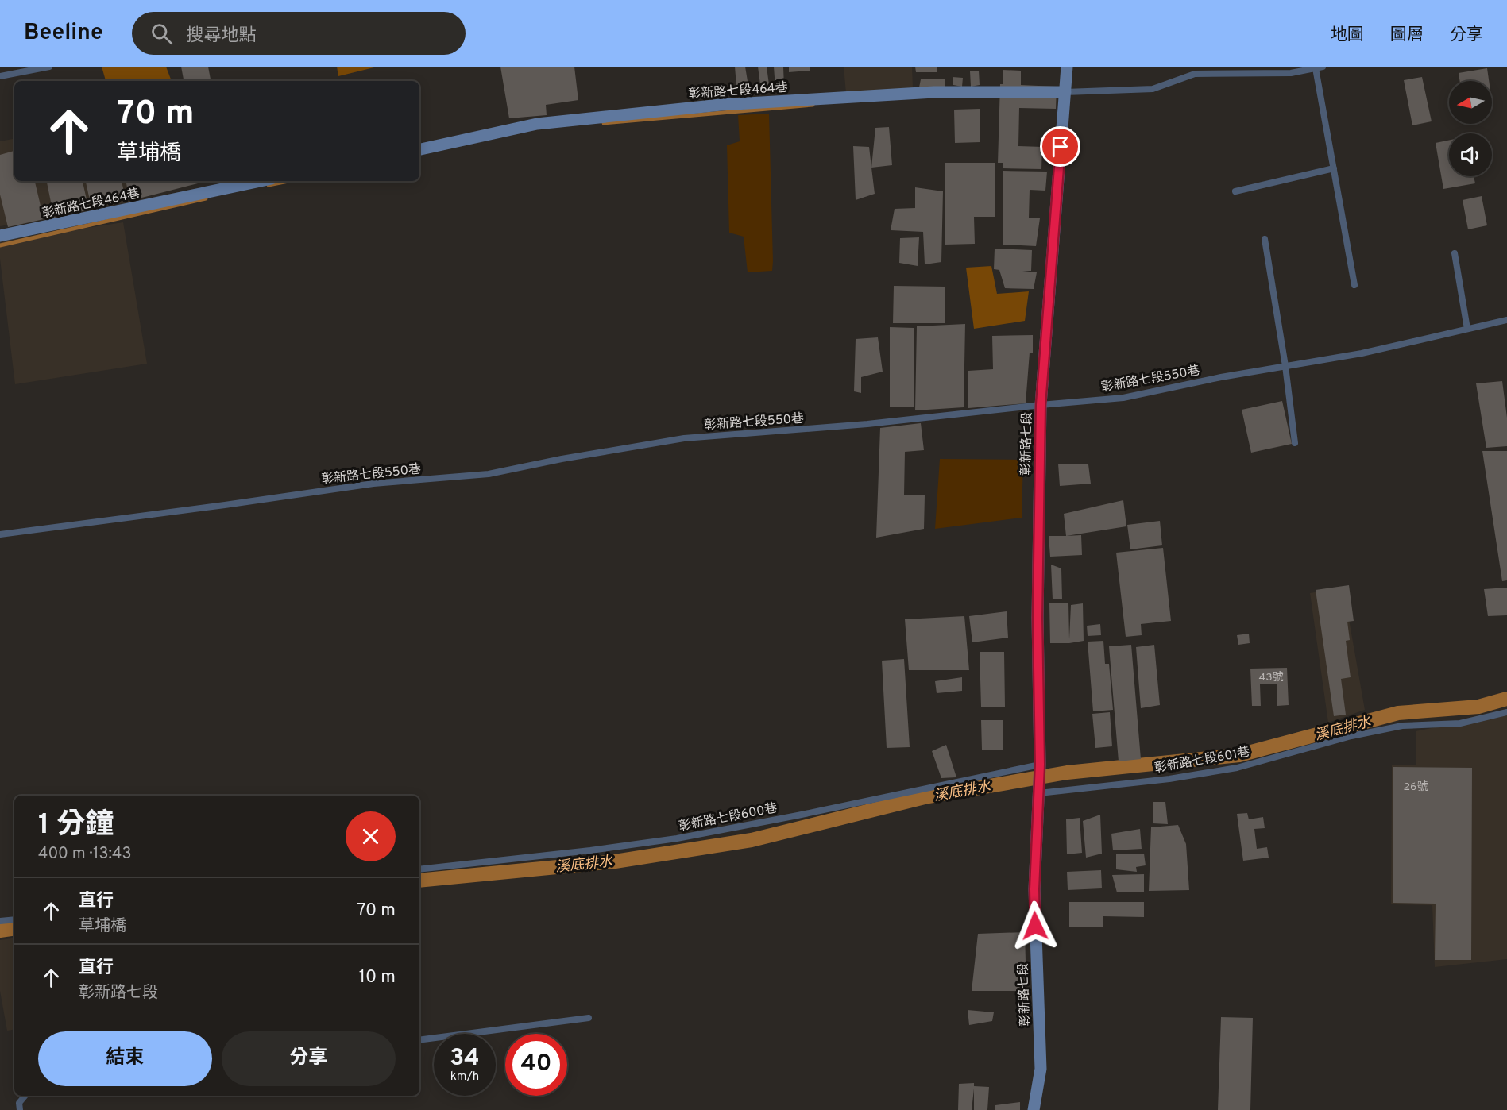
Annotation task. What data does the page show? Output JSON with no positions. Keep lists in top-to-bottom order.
{
  "streets": {
    "street": ["彰新路七段464巷", "彰新路七段"],
    "lane": ["彰新路七段550巷", "彰新路七段601巷", "彰新路七段600巷"]
  },
  "crossings": [
    ["彰新路七段464巷", "彰新路七段"],
    ["彰新路七段550巷", "彰新路七段"],
    ["彰新路七段", "彰新路七段601巷"],
    ["彰新路七段", "彰新路七段600巷"]
  ],
  "water": ["溪底排水"],
  "house_numbers": ["43號", "26號"],
  "north": "left",
  "page": {
    "header": "Beeline",
    "search": "搜尋地點",
    "nav": ["地圖", "圖層", "分享"],
    "turn": ["70 m", "草埔橋"],
    "heading": ["1 分鐘", "400 m · 13:43"],
    "list": [
      {
        "name": "直行",
        "note": "草埔橋",
        "value": "70 m"
      },
      {
        "name": "直行",
        "note": "彰新路七段",
        "value": "10 m"
      }
    ],
    "buttons": ["結束", "分享"],
    "speed": "34 km/h",
    "limit": "40"
  }
}
